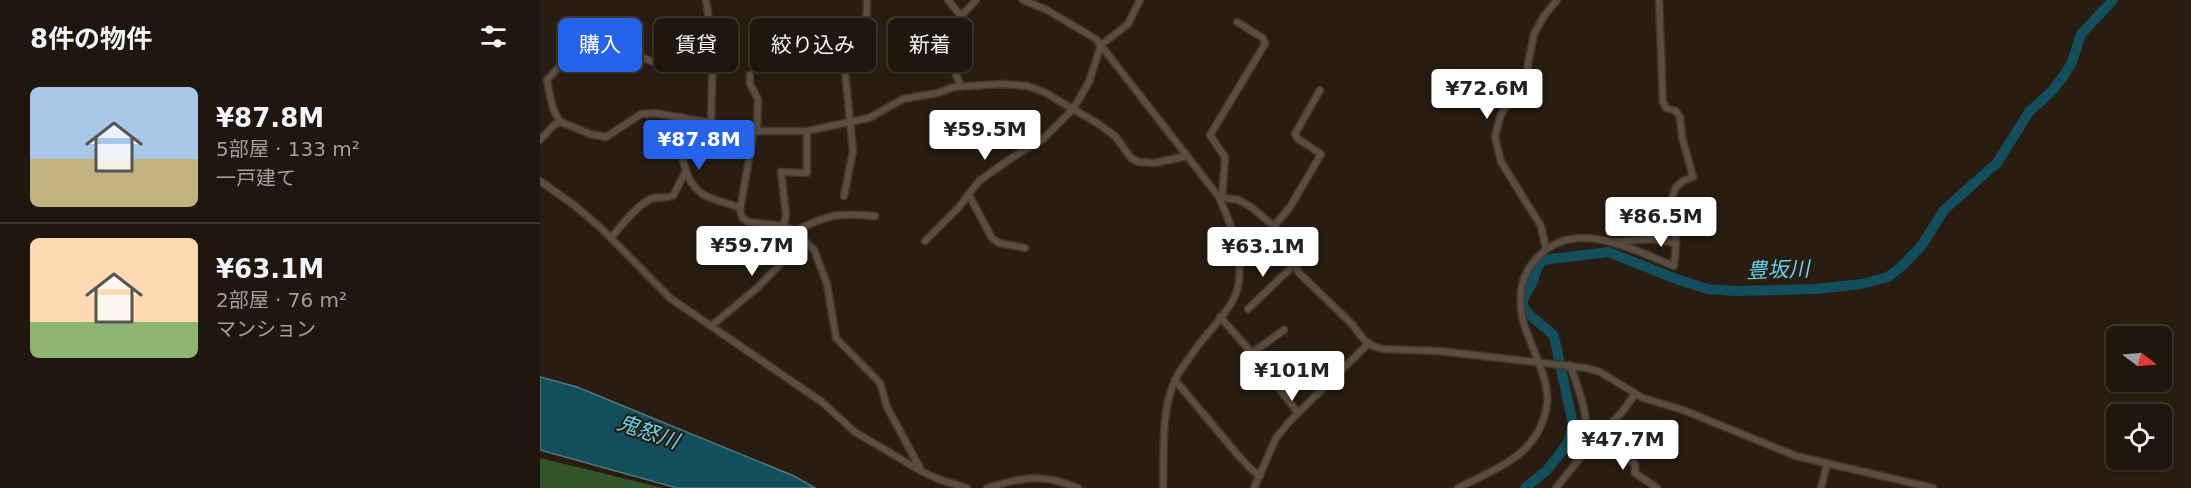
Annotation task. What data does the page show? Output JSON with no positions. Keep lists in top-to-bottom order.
{
  "water": ["豊坂川", "鬼怒川"],
  "north": "right",
  "page": {
    "heading": "8件の物件",
    "chip": [
      "購入",
      "賃貸",
      "絞り込み",
      "新着"
    ],
    "price": [
      "¥72.6M",
      "¥59.5M",
      "¥87.8M",
      "¥86.5M",
      "¥59.7M",
      "¥63.1M",
      "¥101M",
      "¥47.7M"
    ],
    "list": [
      {
        "name": "¥87.8M",
        "note": "5部屋 · 133 m² · 一戸建て"
      },
      {
        "name": "¥63.1M",
        "note": "2部屋 · 76 m² · マンション"
      }
    ]
  }
}
